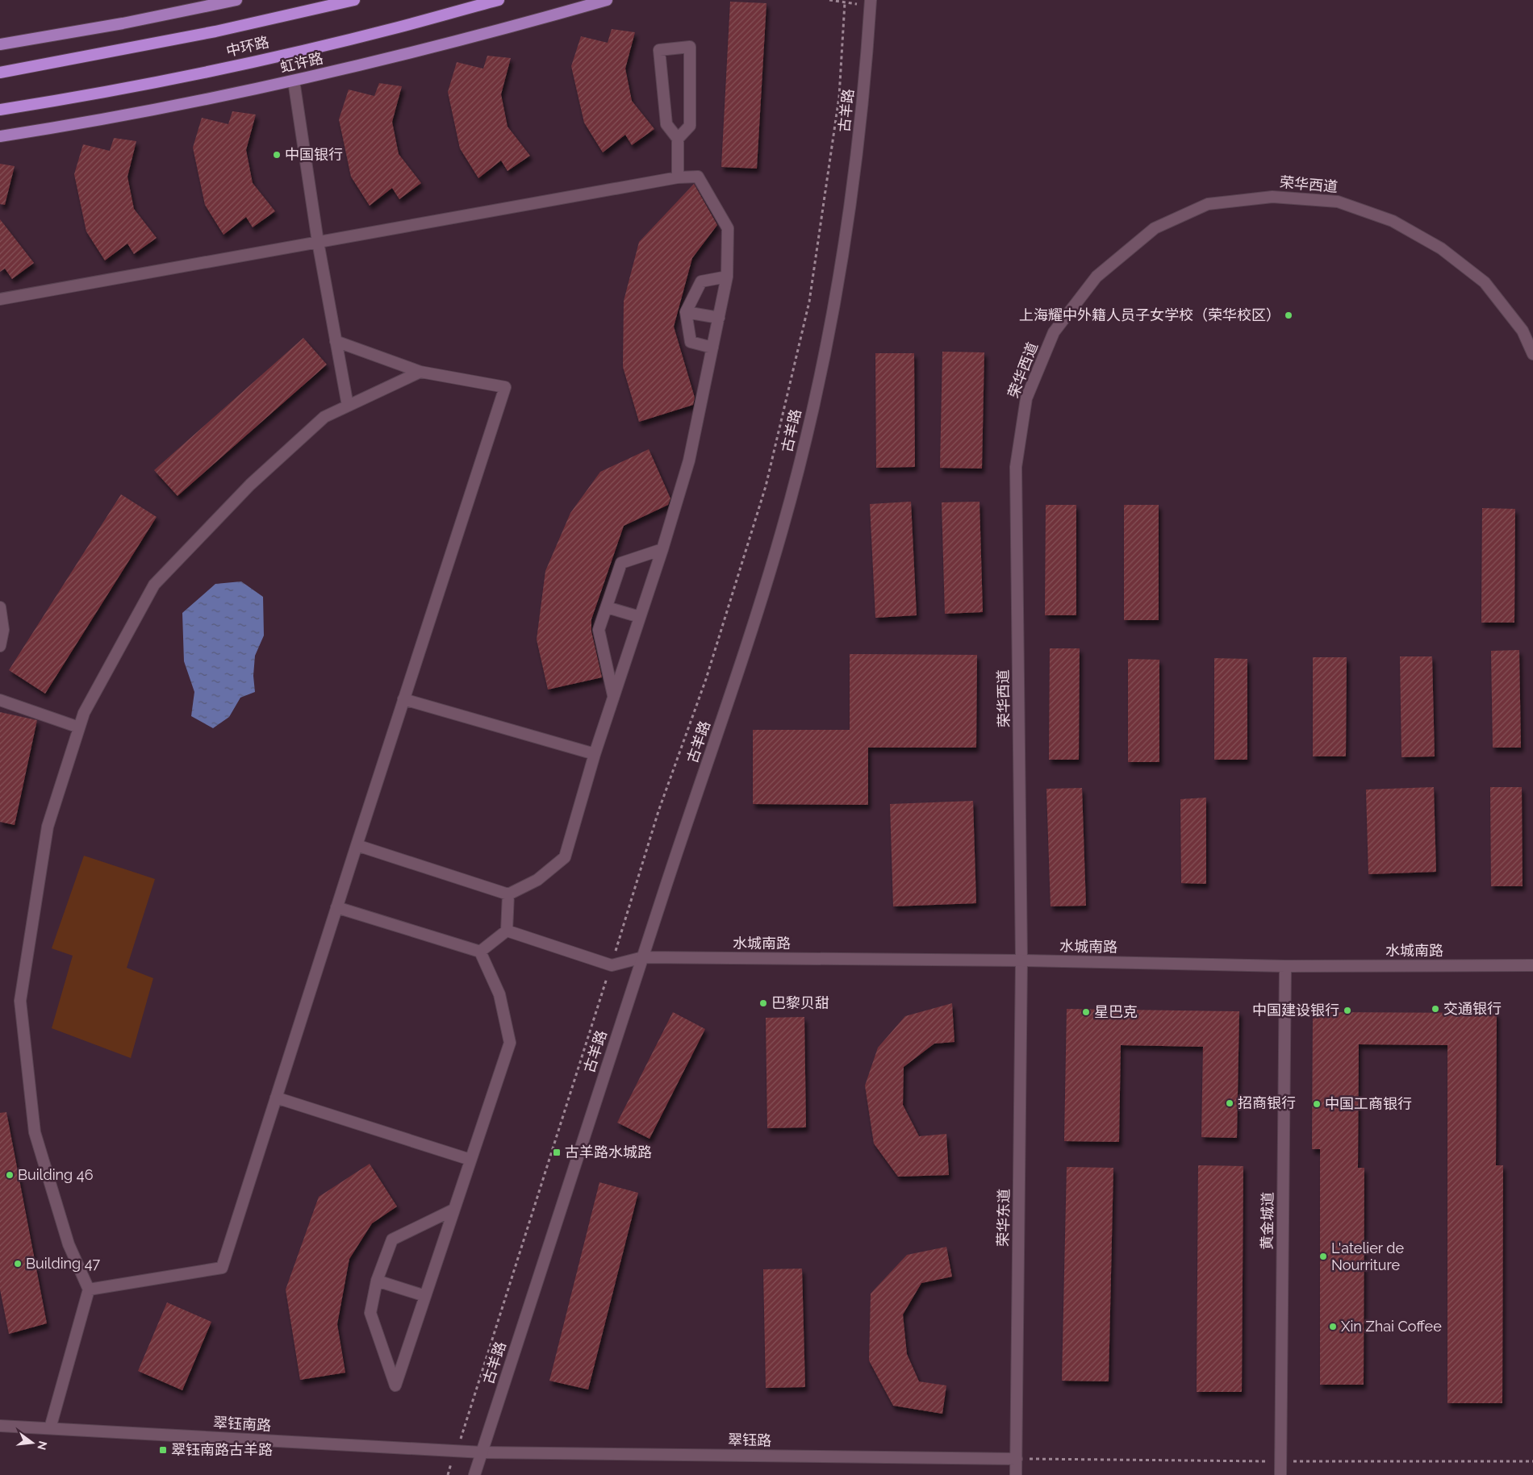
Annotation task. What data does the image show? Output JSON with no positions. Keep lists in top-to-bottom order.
{
  "streets": {
    "highway": ["中环路"],
    "main road": ["虹许路"],
    "street": [
      "古羊路",
      "荣华西道",
      "水城南路",
      "荣华东道",
      "黄金城道",
      "翠钰南路",
      "翠钰路"
    ]
  },
  "crossings": [
    ["古羊路", "水城南路"],
    ["古羊路", "翠钰南路"],
    ["古羊路", "翠钰路"],
    ["荣华西道", "水城南路"],
    ["荣华西道", "荣华东道"],
    ["水城南路", "荣华东道"],
    ["水城南路", "黄金城道"],
    ["荣华东道", "翠钰路"],
    ["翠钰南路", "翠钰路"]
  ],
  "places": {
    "other": [
      "中国银行",
      "上海耀中外籍人员子女学校（荣华校区）",
      "巴黎贝甜",
      "交通银行",
      "中国建设银行",
      "星巴克",
      "招商银行",
      "中国工商银行",
      "Building 46",
      "L'atelier de Nourriture",
      "Building 47",
      "Xin Zhai Coffee"
    ],
    "transit": ["古羊路水城路", "翠钰南路古羊路"]
  },
  "north": "right"
}
